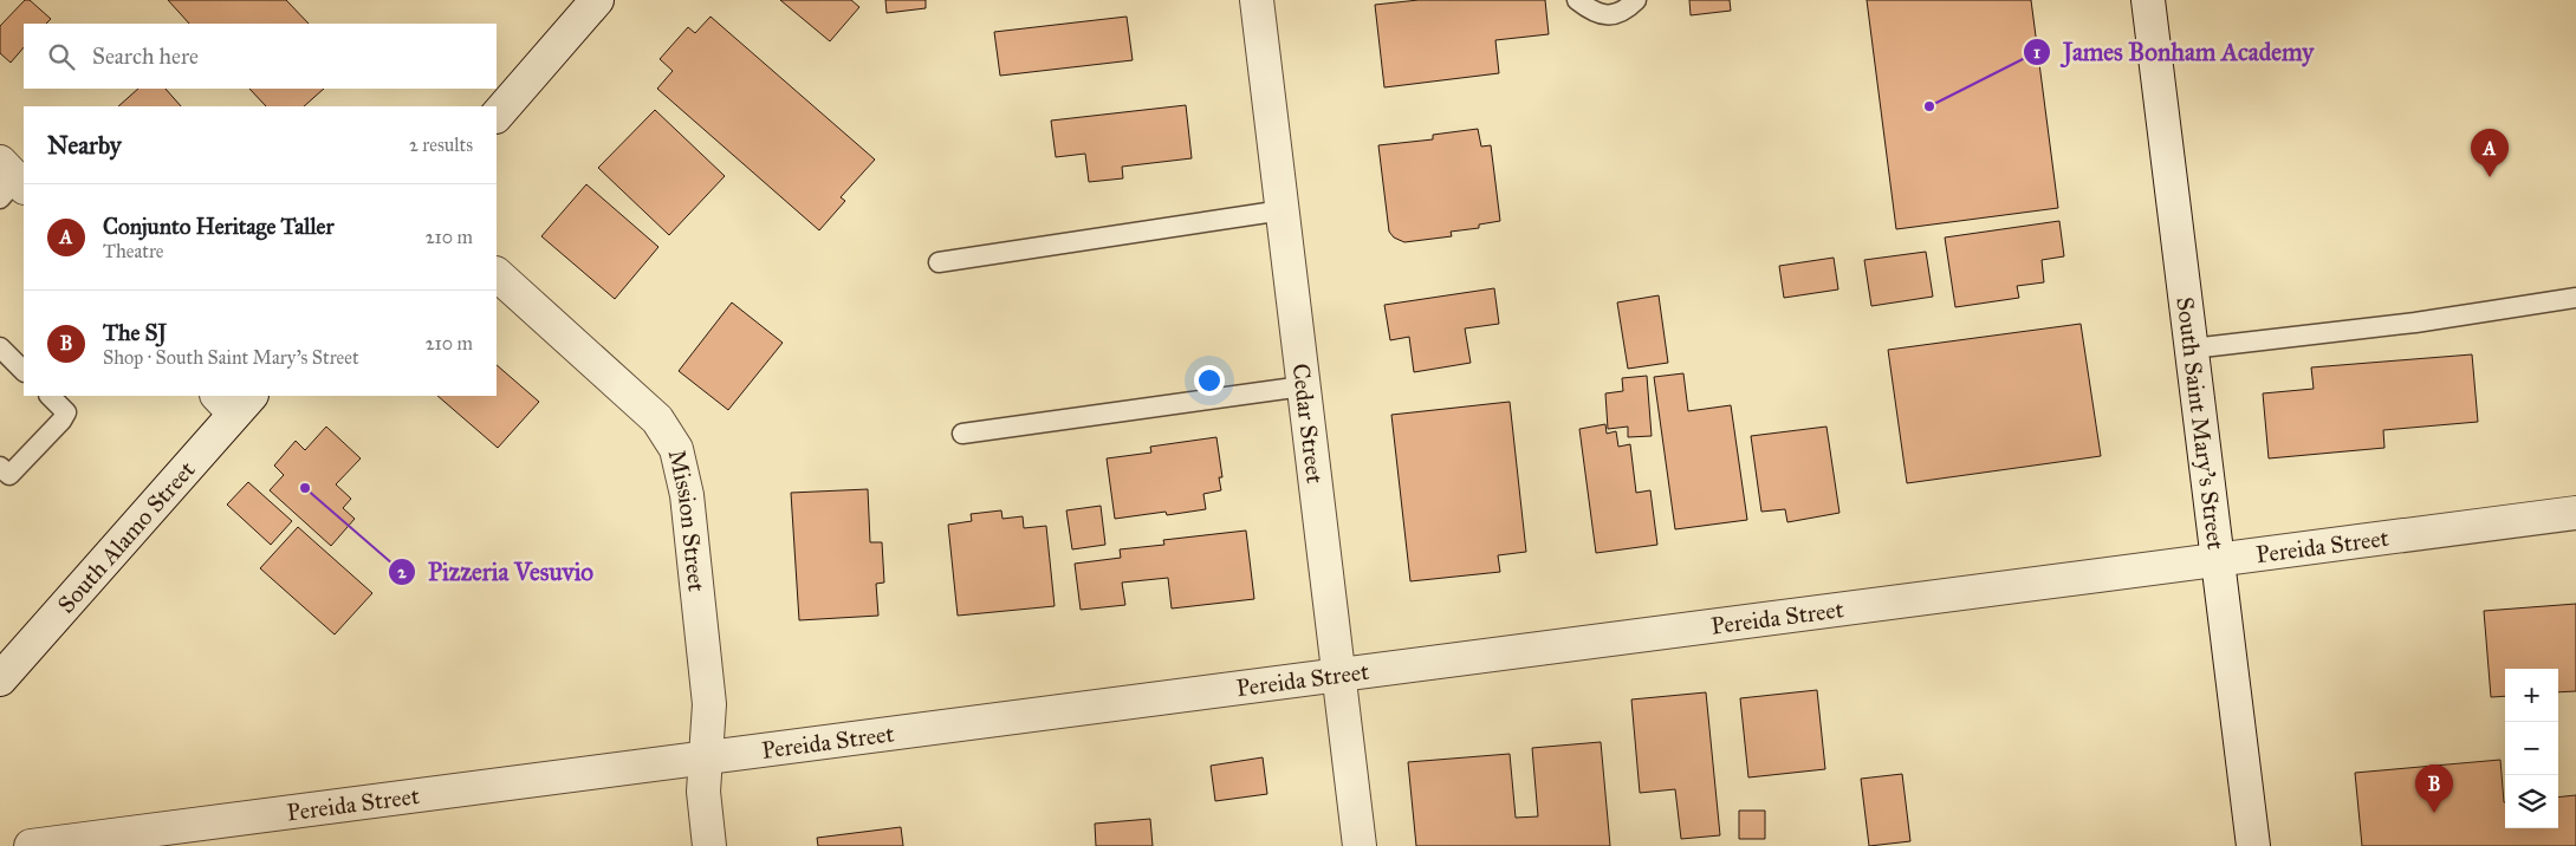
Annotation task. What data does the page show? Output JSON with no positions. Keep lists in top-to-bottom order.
{
  "streets": {
    "street": [
      "Cedar Street",
      "South Saint Mary's Street",
      "Mission Street",
      "South Alamo Street",
      "Pereida Street"
    ]
  },
  "crossings": [
    ["Cedar Street", "Pereida Street"],
    ["South Saint Mary's Street", "Pereida Street"],
    ["Mission Street", "Pereida Street"]
  ],
  "places": ["James Bonham Academy", "Pizzeria Vesuvio"],
  "page": {
    "search": "Search here",
    "heading": ["Nearby", "2 results"],
    "pins": ["A", "B"],
    "list": [
      {
        "mark": "A",
        "name": "Conjunto Heritage Taller",
        "note": "Theatre",
        "value": "210 m"
      },
      {
        "mark": "B",
        "name": "The SJ",
        "note": "Shop · South Saint Mary's Street",
        "value": "210 m"
      }
    ],
    "map_buttons": ["+", "−"]
  }
}
